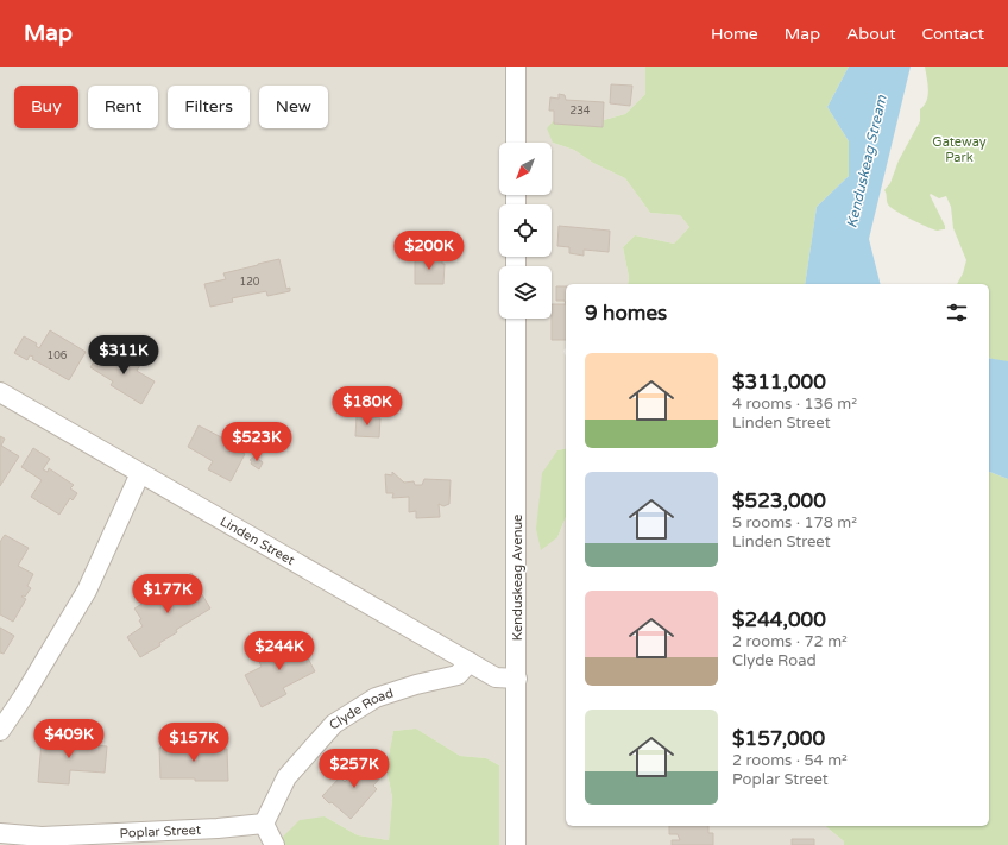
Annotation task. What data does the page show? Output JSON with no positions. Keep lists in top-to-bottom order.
{
  "streets": {
    "street": [
      "Linden Street",
      "Kenduskeag Avenue",
      "Clyde Road",
      "Poplar Street"
    ]
  },
  "crossings": [
    ["Linden Street", "Kenduskeag Avenue"],
    ["Linden Street", "Clyde Road"],
    ["Clyde Road", "Poplar Street"]
  ],
  "water": ["Kenduskeag Stream"],
  "parks": ["Gateway Park"],
  "house_numbers": ["234", "120", "106"],
  "north": "bottom left",
  "page": {
    "header": "Map",
    "nav": [
      "Home",
      "Map",
      "About",
      "Contact"
    ],
    "chip": [
      "Buy",
      "Rent",
      "Filters",
      "New"
    ],
    "price": [
      "$200K",
      "$311K",
      "$180K",
      "$523K",
      "$177K",
      "$244K",
      "$409K",
      "$157K",
      "$257K"
    ],
    "heading": "9 homes",
    "list": [
      {
        "name": "$311,000",
        "note": "4 rooms · 136 m² · Linden Street"
      },
      {
        "name": "$523,000",
        "note": "5 rooms · 178 m² · Linden Street"
      },
      {
        "name": "$244,000",
        "note": "2 rooms · 72 m² · Clyde Road"
      },
      {
        "name": "$157,000",
        "note": "2 rooms · 54 m² · Poplar Street"
      }
    ]
  }
}
